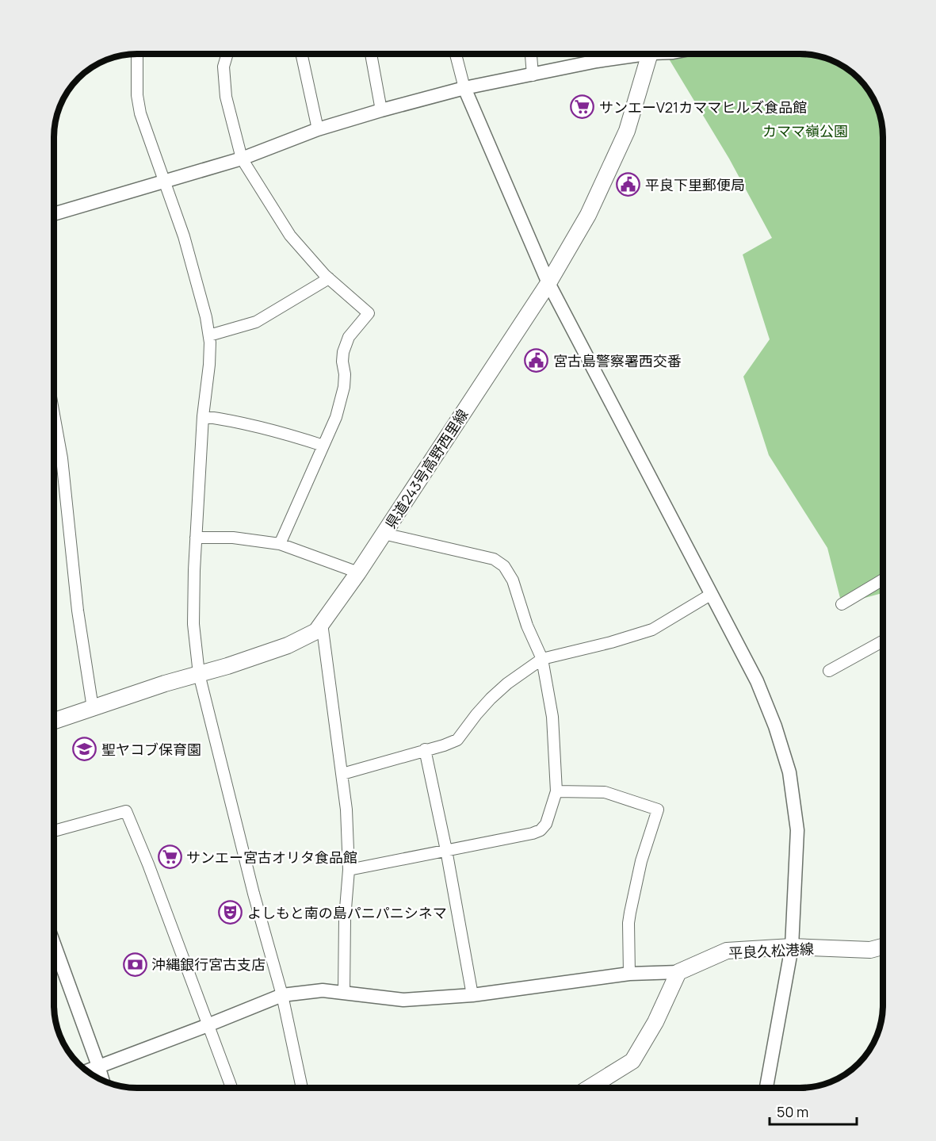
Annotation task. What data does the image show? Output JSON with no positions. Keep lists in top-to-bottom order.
{
  "streets": {
    "main road": ["県道243号高野西里線", "平良久松港線"]
  },
  "parks": ["カママ嶺公園"],
  "places": {
    "supermarket": ["サンエーV21カママヒルズ食品館", "サンエー宮古オリタ食品館"],
    "public building": ["平良下里郵便局", "宮古島警察署西交番"],
    "school or university": ["聖ヤコブ保育園"],
    "theatre": ["よしもと南の島パニパニシネマ"],
    "bank": ["沖縄銀行宮古支店"]
  },
  "scale_bar": "50 m"
}
